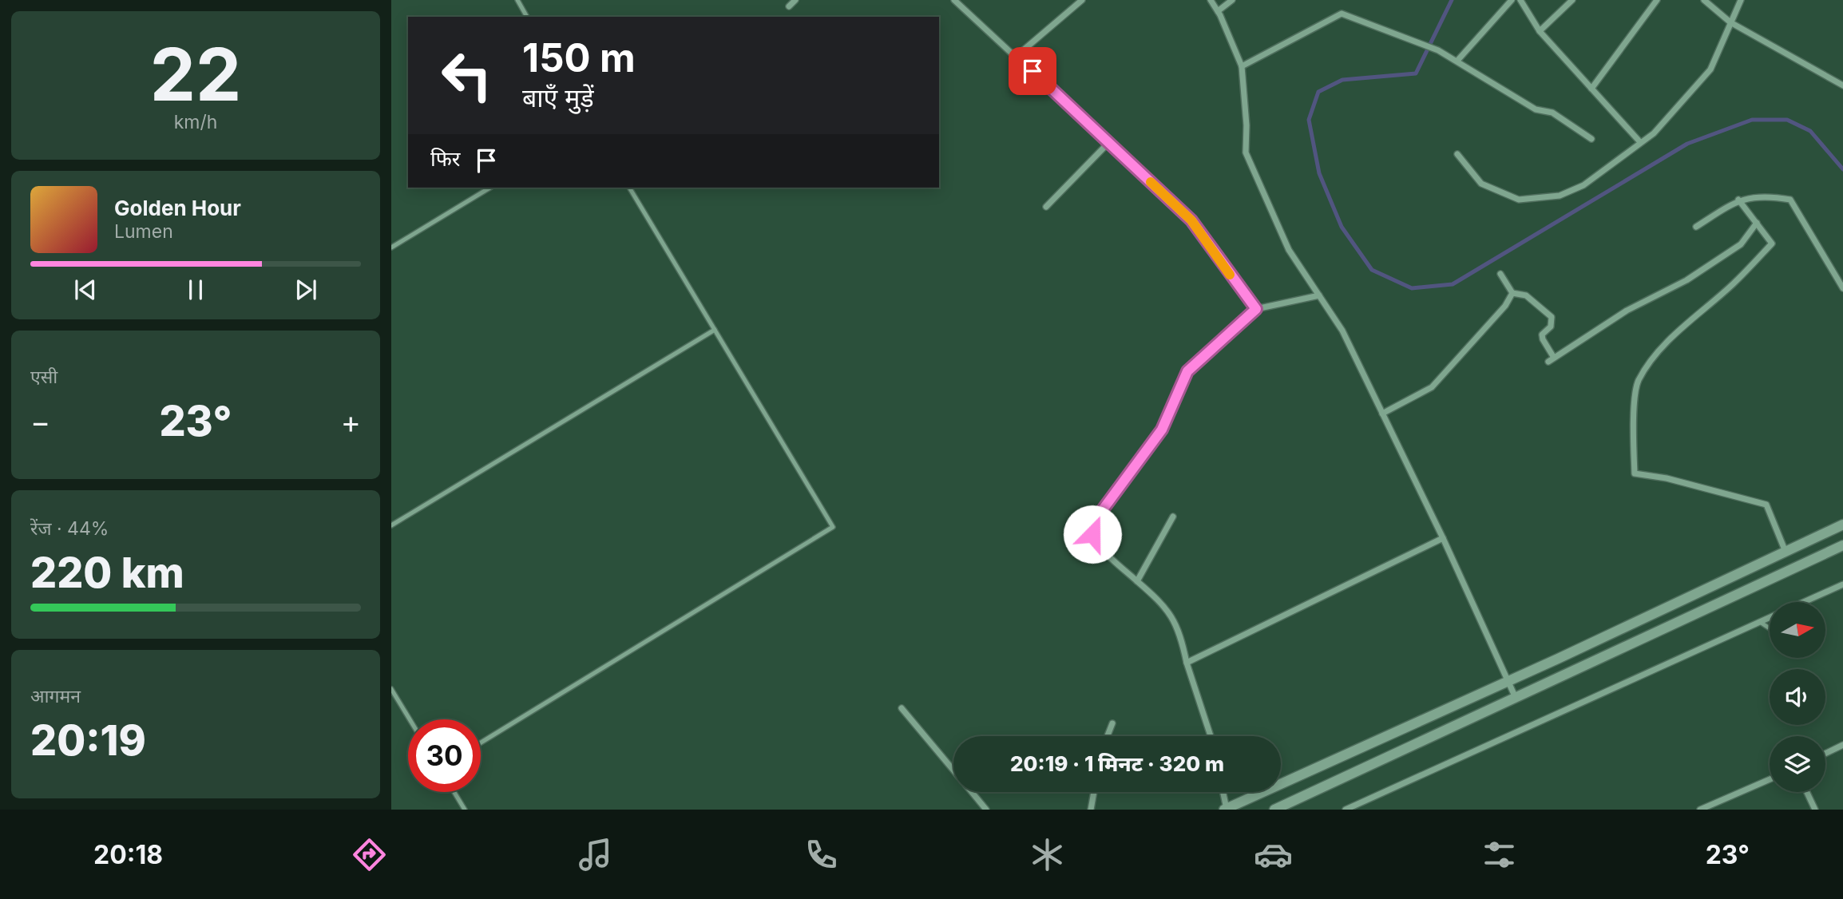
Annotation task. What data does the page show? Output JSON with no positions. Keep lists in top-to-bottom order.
{
  "north": "right",
  "page": {
    "tile": [
      ["22", "km/h"],
      "एसी",
      ["रेंज · 44%", "220 km"],
      ["आगमन", "20:19"]
    ],
    "turn": ["150 m", "बाएँ मुड़ें"],
    "then": "फिर",
    "song": ["Golden Hour", "Lumen"],
    "heat": ["−", "23°", "+"],
    "limit": "30",
    "trip": "20:19 · 1 मिनट · 320 m",
    "tabs": ["20:18", "23°"]
  }
}
